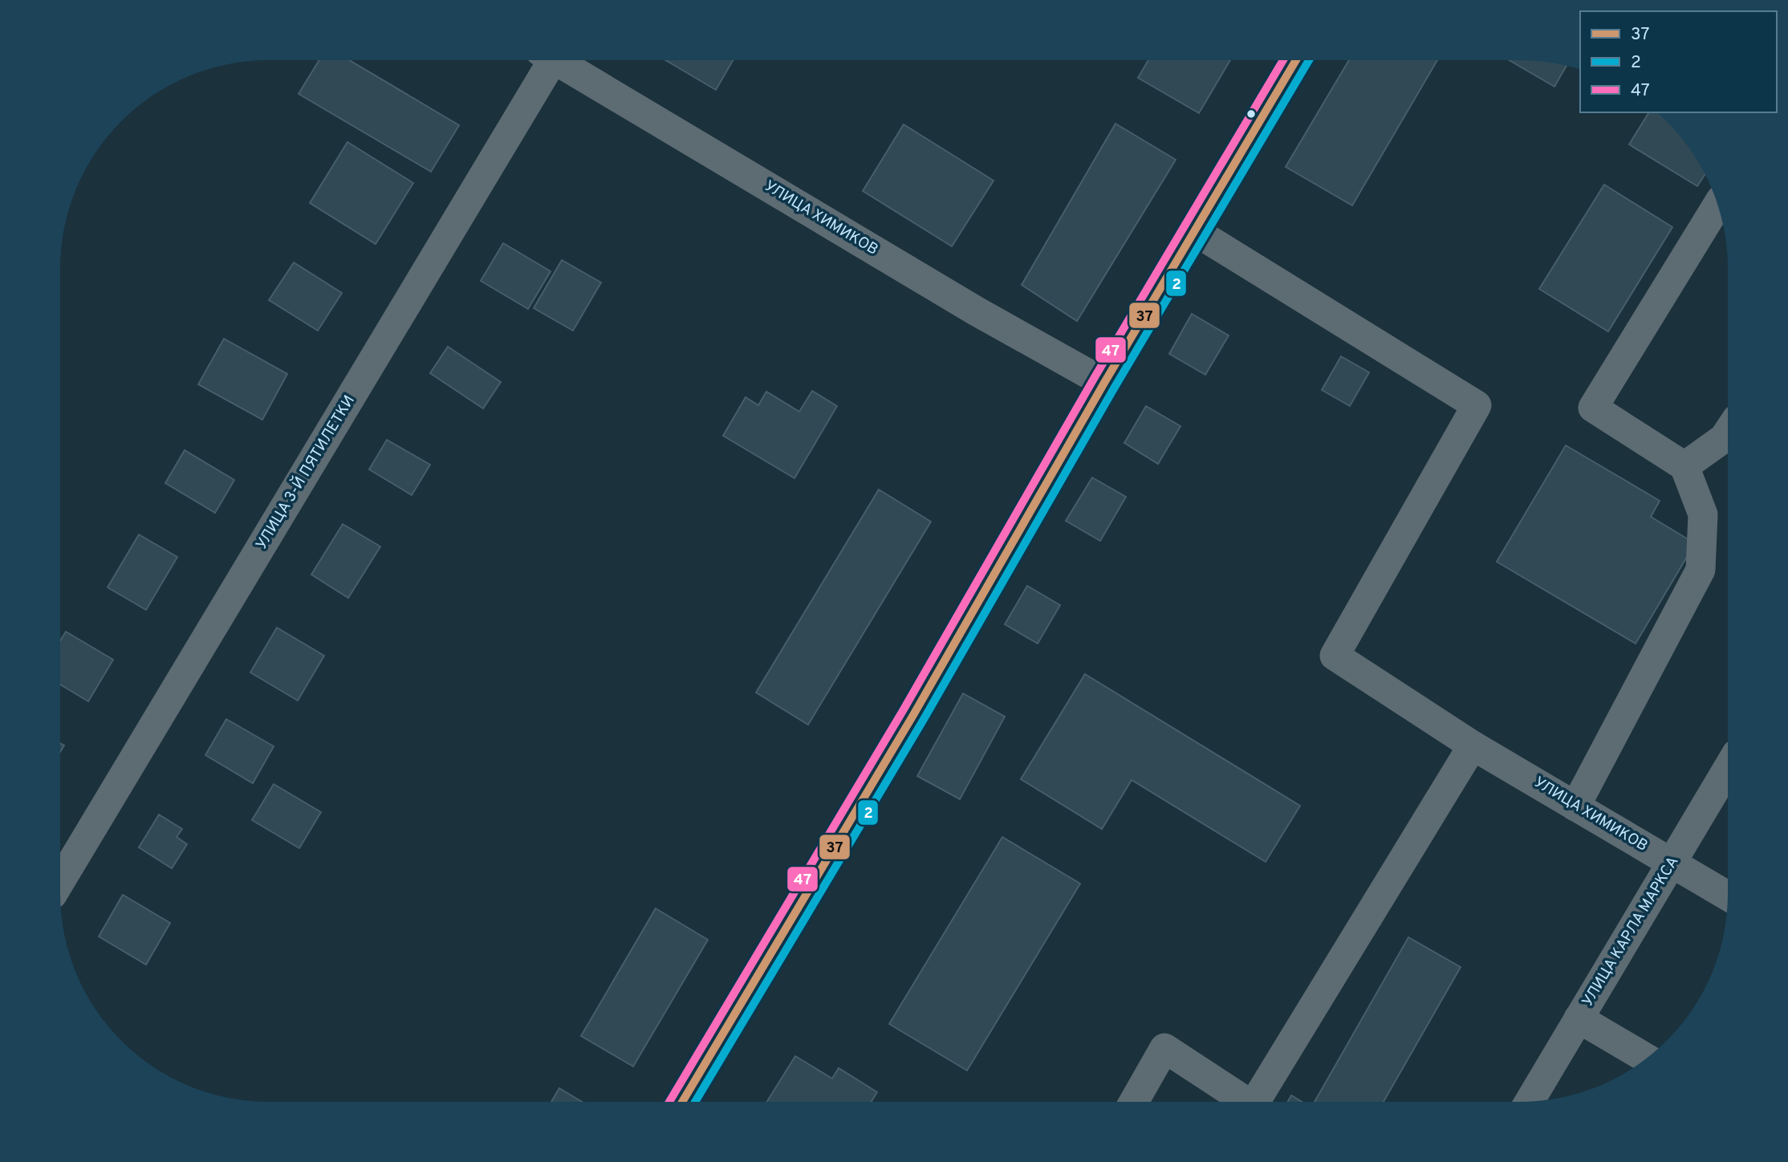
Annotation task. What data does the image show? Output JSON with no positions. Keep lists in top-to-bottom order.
{
  "streets": {
    "street": ["УЛИЦА ХИМИКОВ", "УЛИЦА 3-Й ПЯТИЛЕТКИ", "УЛИЦА КАРЛА МАРКСА"]
  },
  "crossings": [
    ["УЛИЦА ХИМИКОВ", "УЛИЦА КАРЛА МАРКСА"]
  ],
  "lines": ["transit line 37", "transit line 2", "transit line 47"],
  "legend": ["37", "2", "47"]
}
